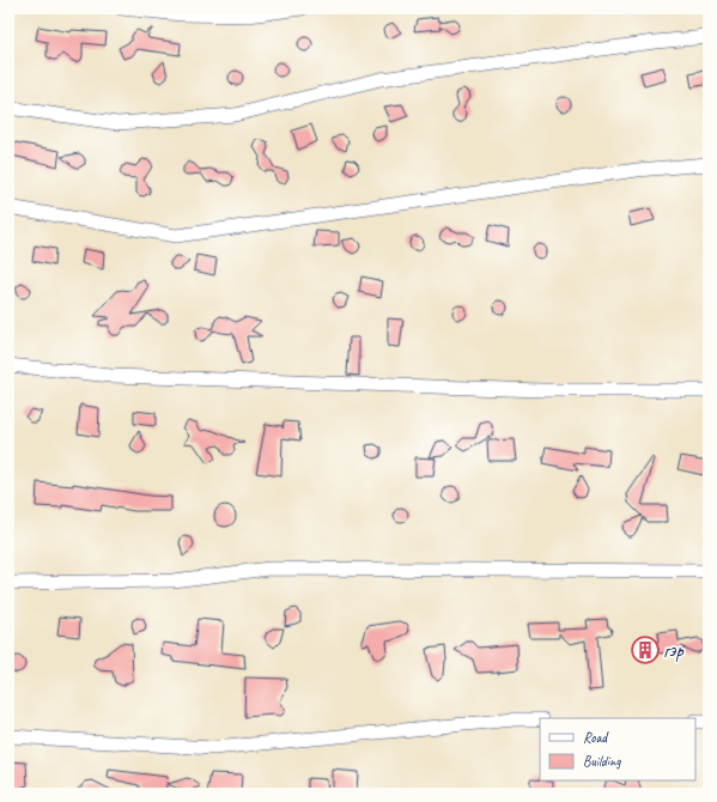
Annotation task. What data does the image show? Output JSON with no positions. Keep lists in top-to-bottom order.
{
  "places": {
    "building": ["гэр"]
  },
  "legend": ["Road", "Building"]
}
